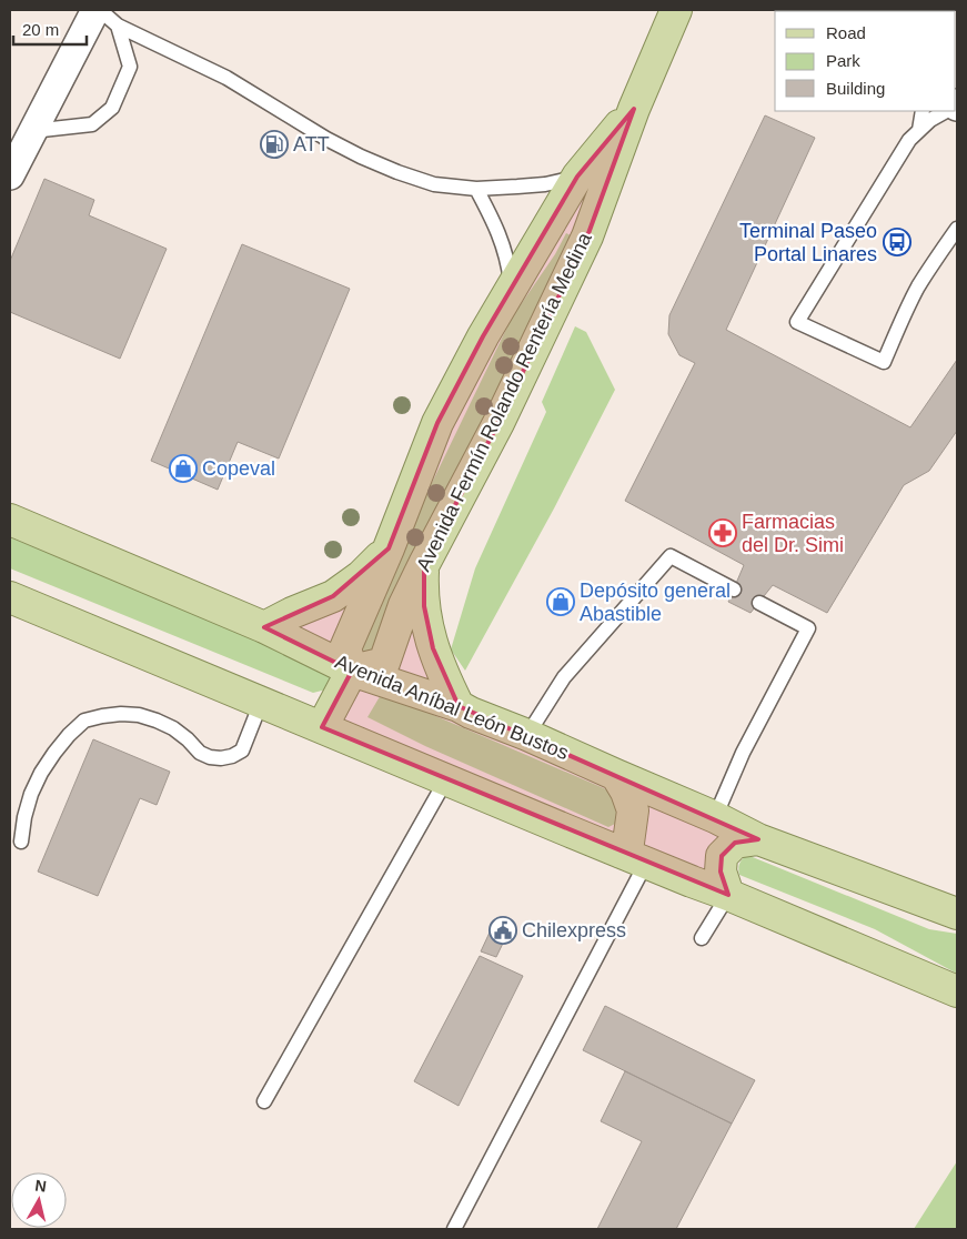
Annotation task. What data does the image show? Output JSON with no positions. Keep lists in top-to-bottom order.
{
  "streets": {
    "main road": ["Avenida Fermín Rolando Rentería Medina", "Avenida Aníbal León Bustos"]
  },
  "crossings": [
    ["Avenida Fermín Rolando Rentería Medina", "Avenida Aníbal León Bustos"]
  ],
  "places": {
    "fuel station": ["ATT"],
    "bus stop": ["Terminal Paseo Portal Linares"],
    "shop": ["Copeval", "Depósito general Abastible"],
    "pharmacy": ["Farmacias del Dr. Simi"],
    "public building": ["Chilexpress"]
  },
  "legend": ["Road", "Park", "Building"],
  "scale_bar": "20 m",
  "north": "top"
}
